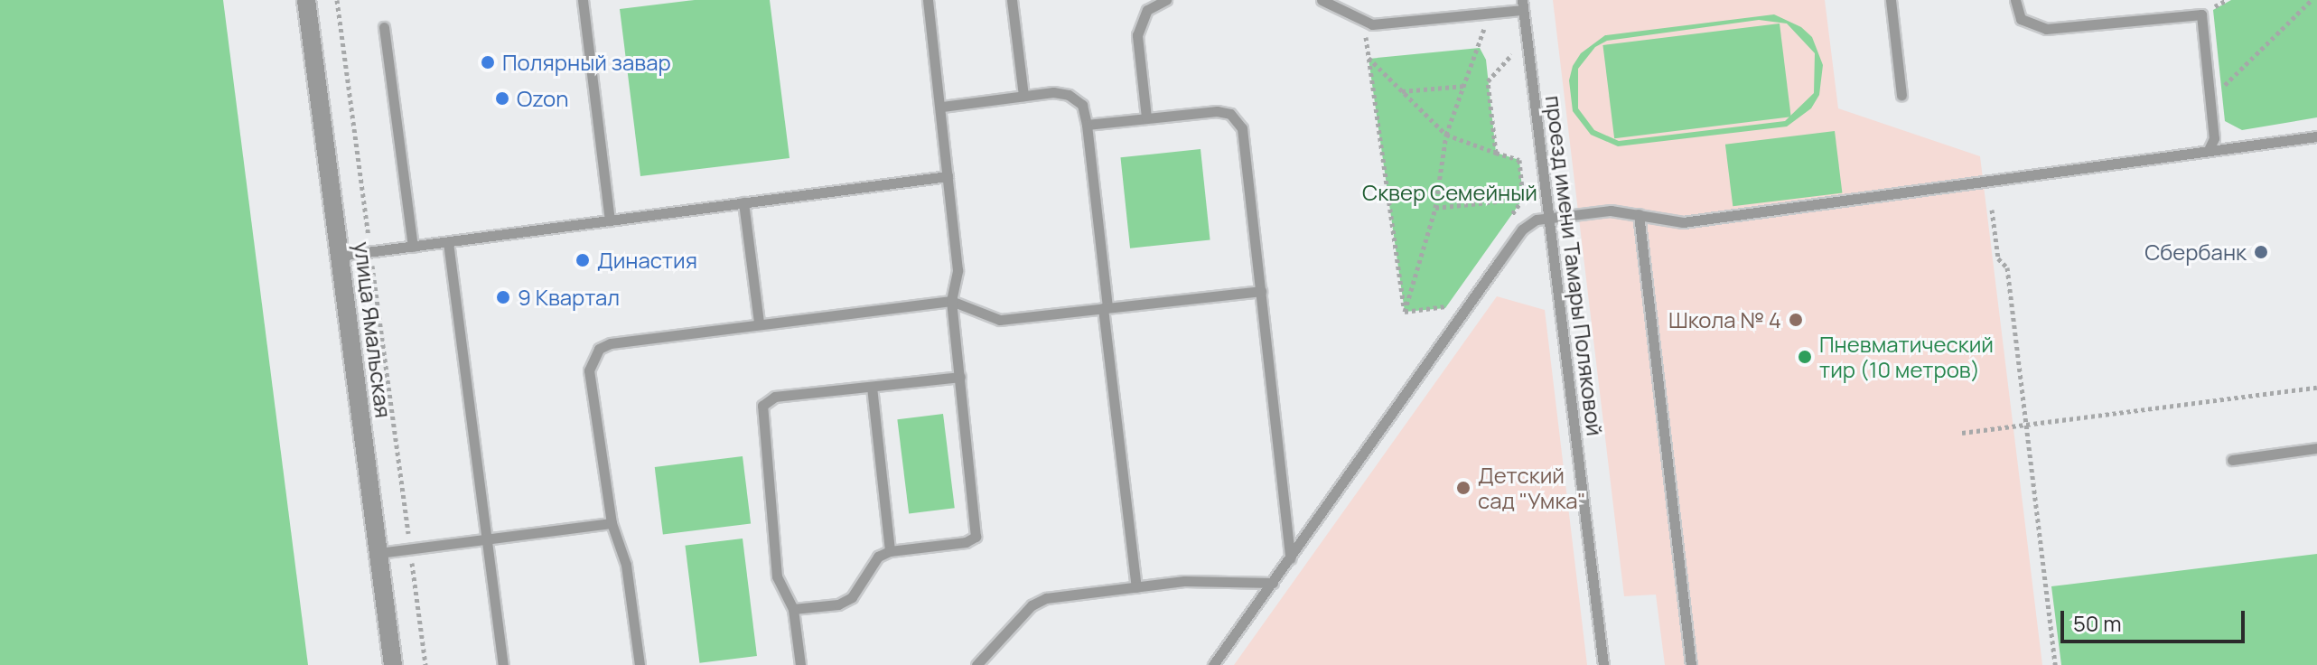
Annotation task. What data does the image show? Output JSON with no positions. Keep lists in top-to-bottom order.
{
  "streets": {
    "street": ["улица Ямальская"],
    "lane": ["проезд имени Тамары Поляковой"]
  },
  "parks": ["Сквер Семейный"],
  "places": [
    "Полярный завар",
    "Ozon",
    "Сбербанк",
    "Династия",
    "9 Квартал",
    "Школа № 4",
    "Пневматический тир (10 метров)",
    "Детский сад \"Умка\""
  ],
  "scale_bar": "50 m"
}
